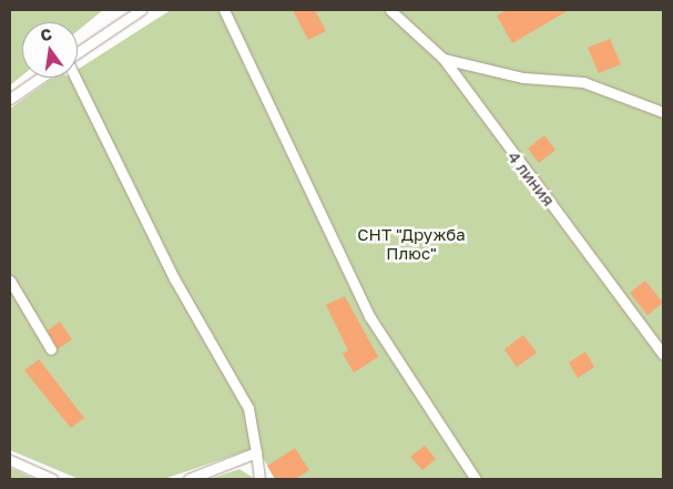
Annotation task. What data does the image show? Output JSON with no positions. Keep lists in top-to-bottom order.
{
  "streets": {
    "lane": ["4 линия"]
  },
  "parks": ["СНТ \"Дружба Плюс\""],
  "north": "top"
}
